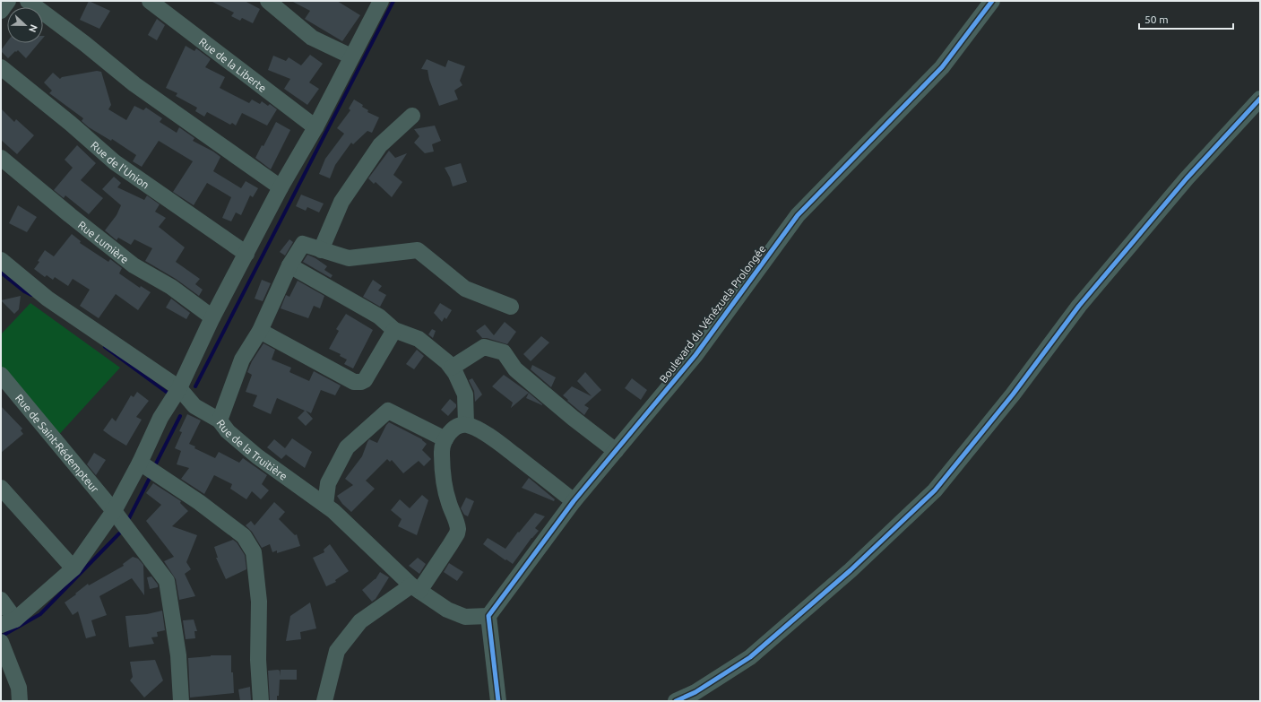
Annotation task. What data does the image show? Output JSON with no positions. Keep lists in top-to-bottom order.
{
  "streets": {
    "street": [
      "Rue de la Liberte",
      "Rue de l'Union",
      "Rue Lumière",
      "Boulevard du Vénézuela Prolongée",
      "Rue de Saint-Rédempteur",
      "Rue de la Truitière"
    ]
  },
  "crossings": [
    ["Boulevard du Vénézuela Prolongée", "Rue de la Truitière"]
  ],
  "scale_bar": "50 m",
  "north": "right"
}
